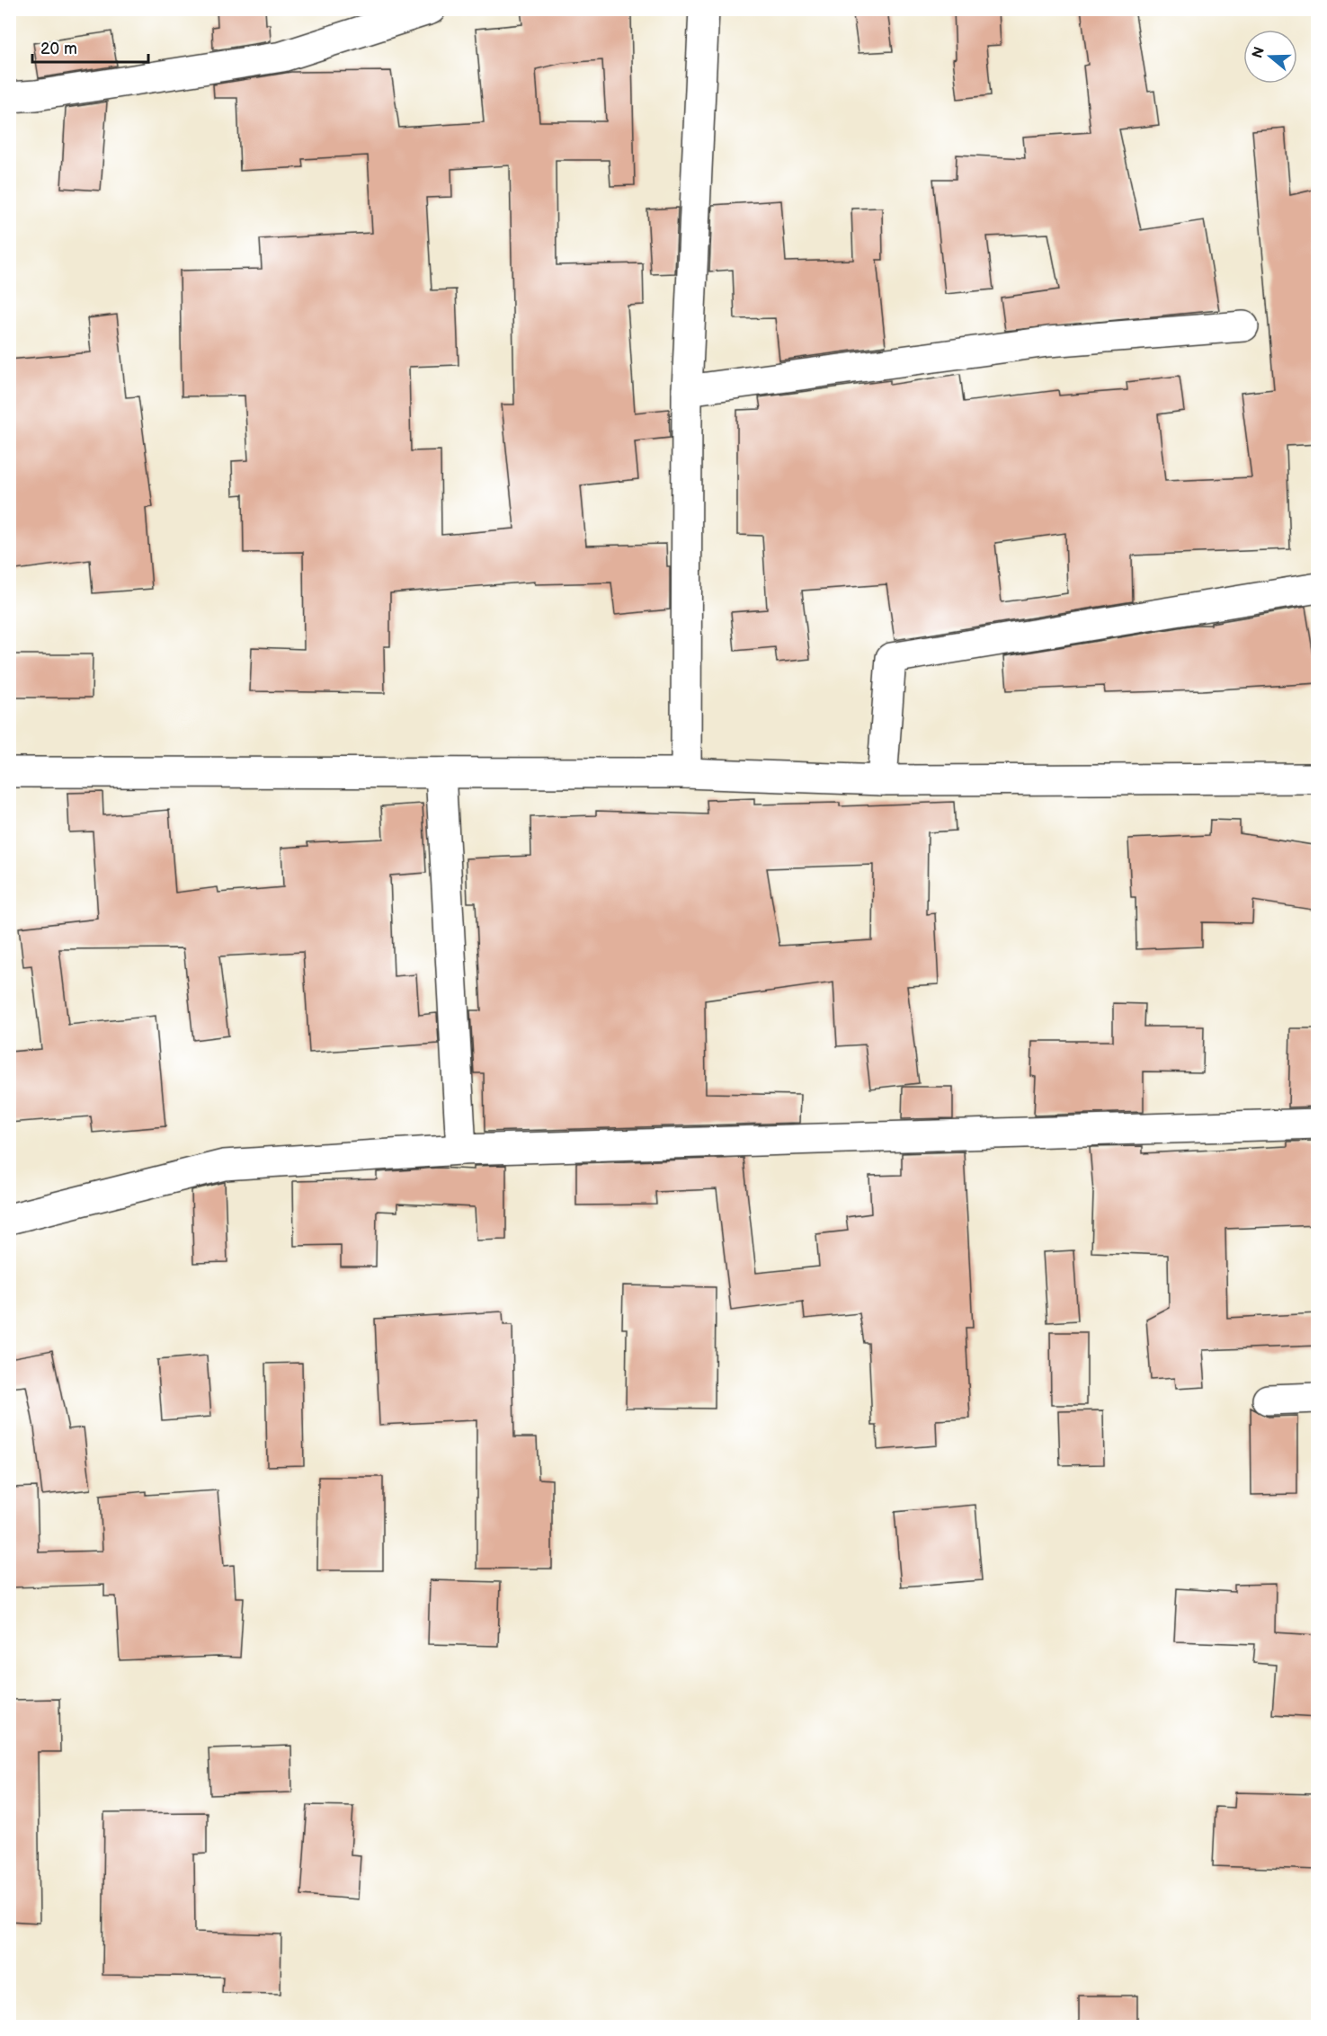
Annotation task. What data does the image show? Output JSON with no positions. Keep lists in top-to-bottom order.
{
  "scale_bar": "20 m",
  "north": "left"
}
